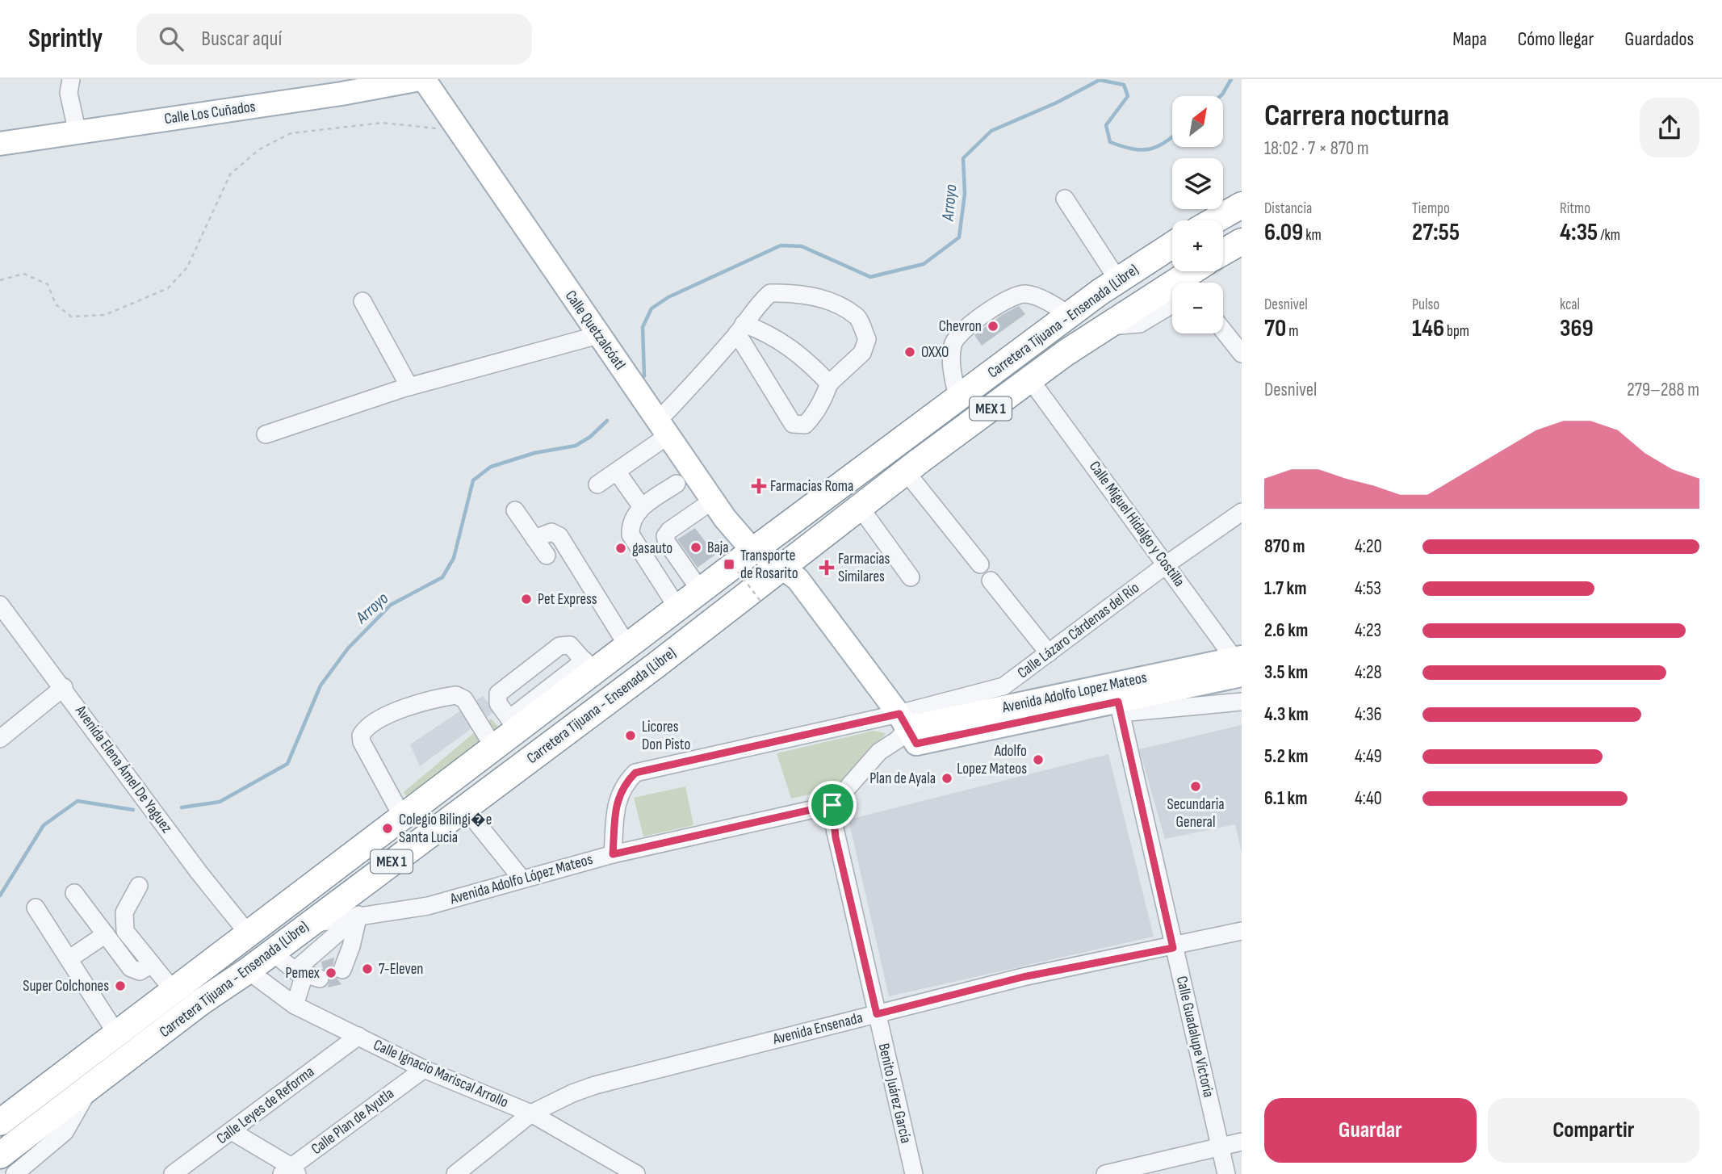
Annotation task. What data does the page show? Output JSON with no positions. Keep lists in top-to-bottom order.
{
  "streets": {
    "highway": ["Carretera Tijuana - Ensenada (Libre)", "MEX 1"],
    "main road": ["Calle Los Cuñados", "Calle Quetzalcóatl", "Avenida Adolfo Lopez Mateos"],
    "street": [
      "Calle Miguel Hidalgo y Costilla",
      "Calle Lázaro Cárdenas del Río",
      "Avenida Elena Ámel De Yaguez",
      "Avenida Adolfo López Mateos",
      "Avenida Ensenada",
      "Calle Guadalupe Victoria",
      "Calle Ignacio Mariscal Arrollo",
      "Benito Juárez García",
      "Calle Leyes de Reforma",
      "Calle Plan de Ayutla"
    ]
  },
  "crossings": [
    ["Calle Los Cuñados", "Calle Quetzalcóatl"],
    ["Carretera Tijuana - Ensenada (Libre)", "Calle Quetzalcóatl"],
    ["Carretera Tijuana - Ensenada (Libre)", "Calle Miguel Hidalgo y Costilla"],
    ["Carretera Tijuana - Ensenada (Libre)", "Avenida Elena Ámel De Yaguez"],
    ["Carretera Tijuana - Ensenada (Libre)", "Avenida Adolfo López Mateos"],
    ["Carretera Tijuana - Ensenada (Libre)", "Calle Ignacio Mariscal Arrollo"],
    ["Calle Miguel Hidalgo y Costilla", "Calle Lázaro Cárdenas del Río"],
    ["Calle Miguel Hidalgo y Costilla", "Avenida Adolfo Lopez Mateos"],
    ["Calle Lázaro Cárdenas del Río", "Avenida Adolfo Lopez Mateos"],
    ["Avenida Adolfo Lopez Mateos", "Calle Guadalupe Victoria"],
    ["Avenida Adolfo López Mateos", "Benito Juárez García"],
    ["Avenida Ensenada", "Calle Guadalupe Victoria"],
    ["Avenida Ensenada", "Calle Ignacio Mariscal Arrollo"],
    ["Avenida Ensenada", "Benito Juárez García"],
    ["Calle Ignacio Mariscal Arrollo", "Calle Leyes de Reforma"],
    ["Calle Ignacio Mariscal Arrollo", "Calle Plan de Ayutla"]
  ],
  "water": ["Arroyo"],
  "places": {
    "other": [
      "Chevron",
      "OXXO",
      "Baja",
      "gasauto",
      "Pet Express",
      "Licores Don Pisto",
      "Adolfo Lopez Mateos",
      "Plan de Ayala",
      "Secundaria General",
      "Colegio Bilingi�e Santa Lucia",
      "7-Eleven",
      "Pemex",
      "Super Colchones"
    ],
    "health": ["Farmacias Roma", "Farmacias Similares"],
    "transit": ["Transporte de Rosarito"]
  },
  "north": "top right",
  "page": {
    "header": "Sprintly",
    "search": "Buscar aquí",
    "nav": ["Mapa", "Cómo llegar", "Guardados"],
    "heading": ["Carrera nocturna", "18:02 · 7 × 870 m"],
    "map_buttons": ["+", "−"],
    "stats": [
      ["Distancia", "6.09 km"],
      ["Tiempo", "27:55"],
      ["Ritmo", "4:35 /km"],
      ["Desnivel", "70 m"],
      ["Pulso", "146 bpm"],
      ["kcal", "369"]
    ],
    "chart": ["Desnivel", "279–288 m"],
    "list": [
      {
        "name": "870 m",
        "note": "4:20"
      },
      {
        "name": "1.7 km",
        "note": "4:53"
      },
      {
        "name": "2.6 km",
        "note": "4:23"
      },
      {
        "name": "3.5 km",
        "note": "4:28"
      },
      {
        "name": "4.3 km",
        "note": "4:36"
      },
      {
        "name": "5.2 km",
        "note": "4:49"
      },
      {
        "name": "6.1 km",
        "note": "4:40"
      }
    ],
    "buttons": ["Guardar", "Compartir"]
  }
}
